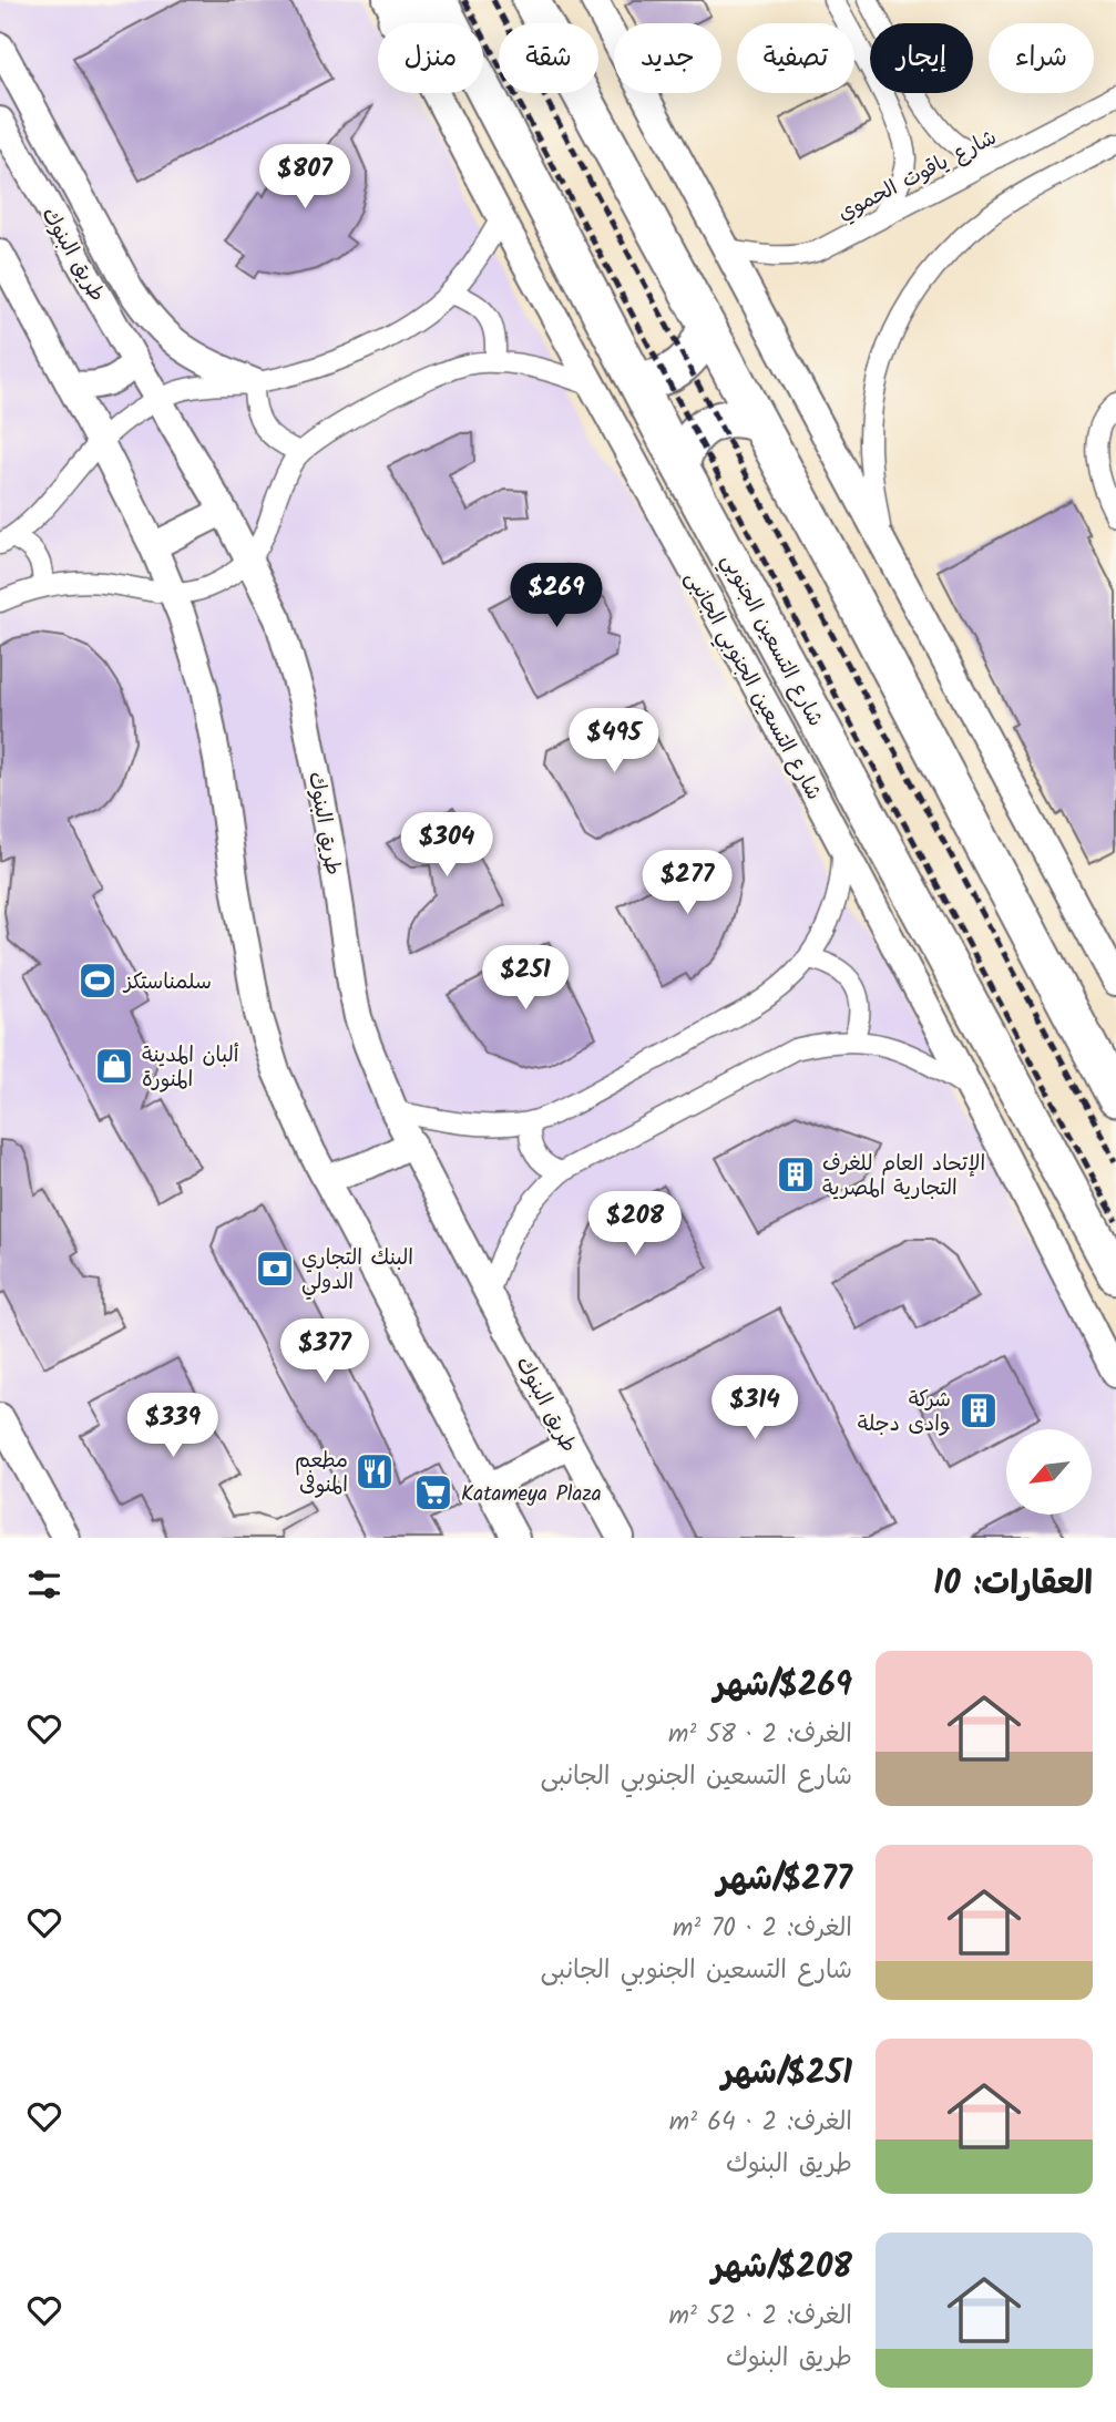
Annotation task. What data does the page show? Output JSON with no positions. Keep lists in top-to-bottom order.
{
  "streets": {
    "highway": ["شارع التسعين الجنوبي"],
    "street": ["شارع ياقوت الحموي", "طريق البنوك", "شارع التسعين الجنوبي الجانبى"]
  },
  "places": {
    "sports": ["سلمناستكز"],
    "shop": ["ألبان المدينة المنورة"],
    "building": ["الإتحاد العام للغرف التجارية المصرية", "شركة وادى دجلة"],
    "bank": ["البنك التجاري الدولي"],
    "restaurant": ["مطعم المنوفى"],
    "supermarket": ["Katameya Plaza"]
  },
  "north": "bottom left",
  "page": {
    "chip": [
      "شراء",
      "إيجار",
      "تصفية",
      "جديد",
      "شقة",
      "منزل"
    ],
    "price": [
      "$807",
      "$269",
      "$495",
      "$304",
      "$277",
      "$251",
      "$208",
      "$377",
      "$314",
      "$339"
    ],
    "heading": "العقارات: 10",
    "list": [
      {
        "name": "$269/شهر",
        "note": "الغرف: 2 · 58 m² · شارع التسعين الجنوبي الجانبى"
      },
      {
        "name": "$277/شهر",
        "note": "الغرف: 2 · 70 m² · شارع التسعين الجنوبي الجانبى"
      },
      {
        "name": "$251/شهر",
        "note": "الغرف: 2 · 64 m² · طريق البنوك"
      },
      {
        "name": "$208/شهر",
        "note": "الغرف: 2 · 52 m² · طريق البنوك"
      }
    ]
  }
}
